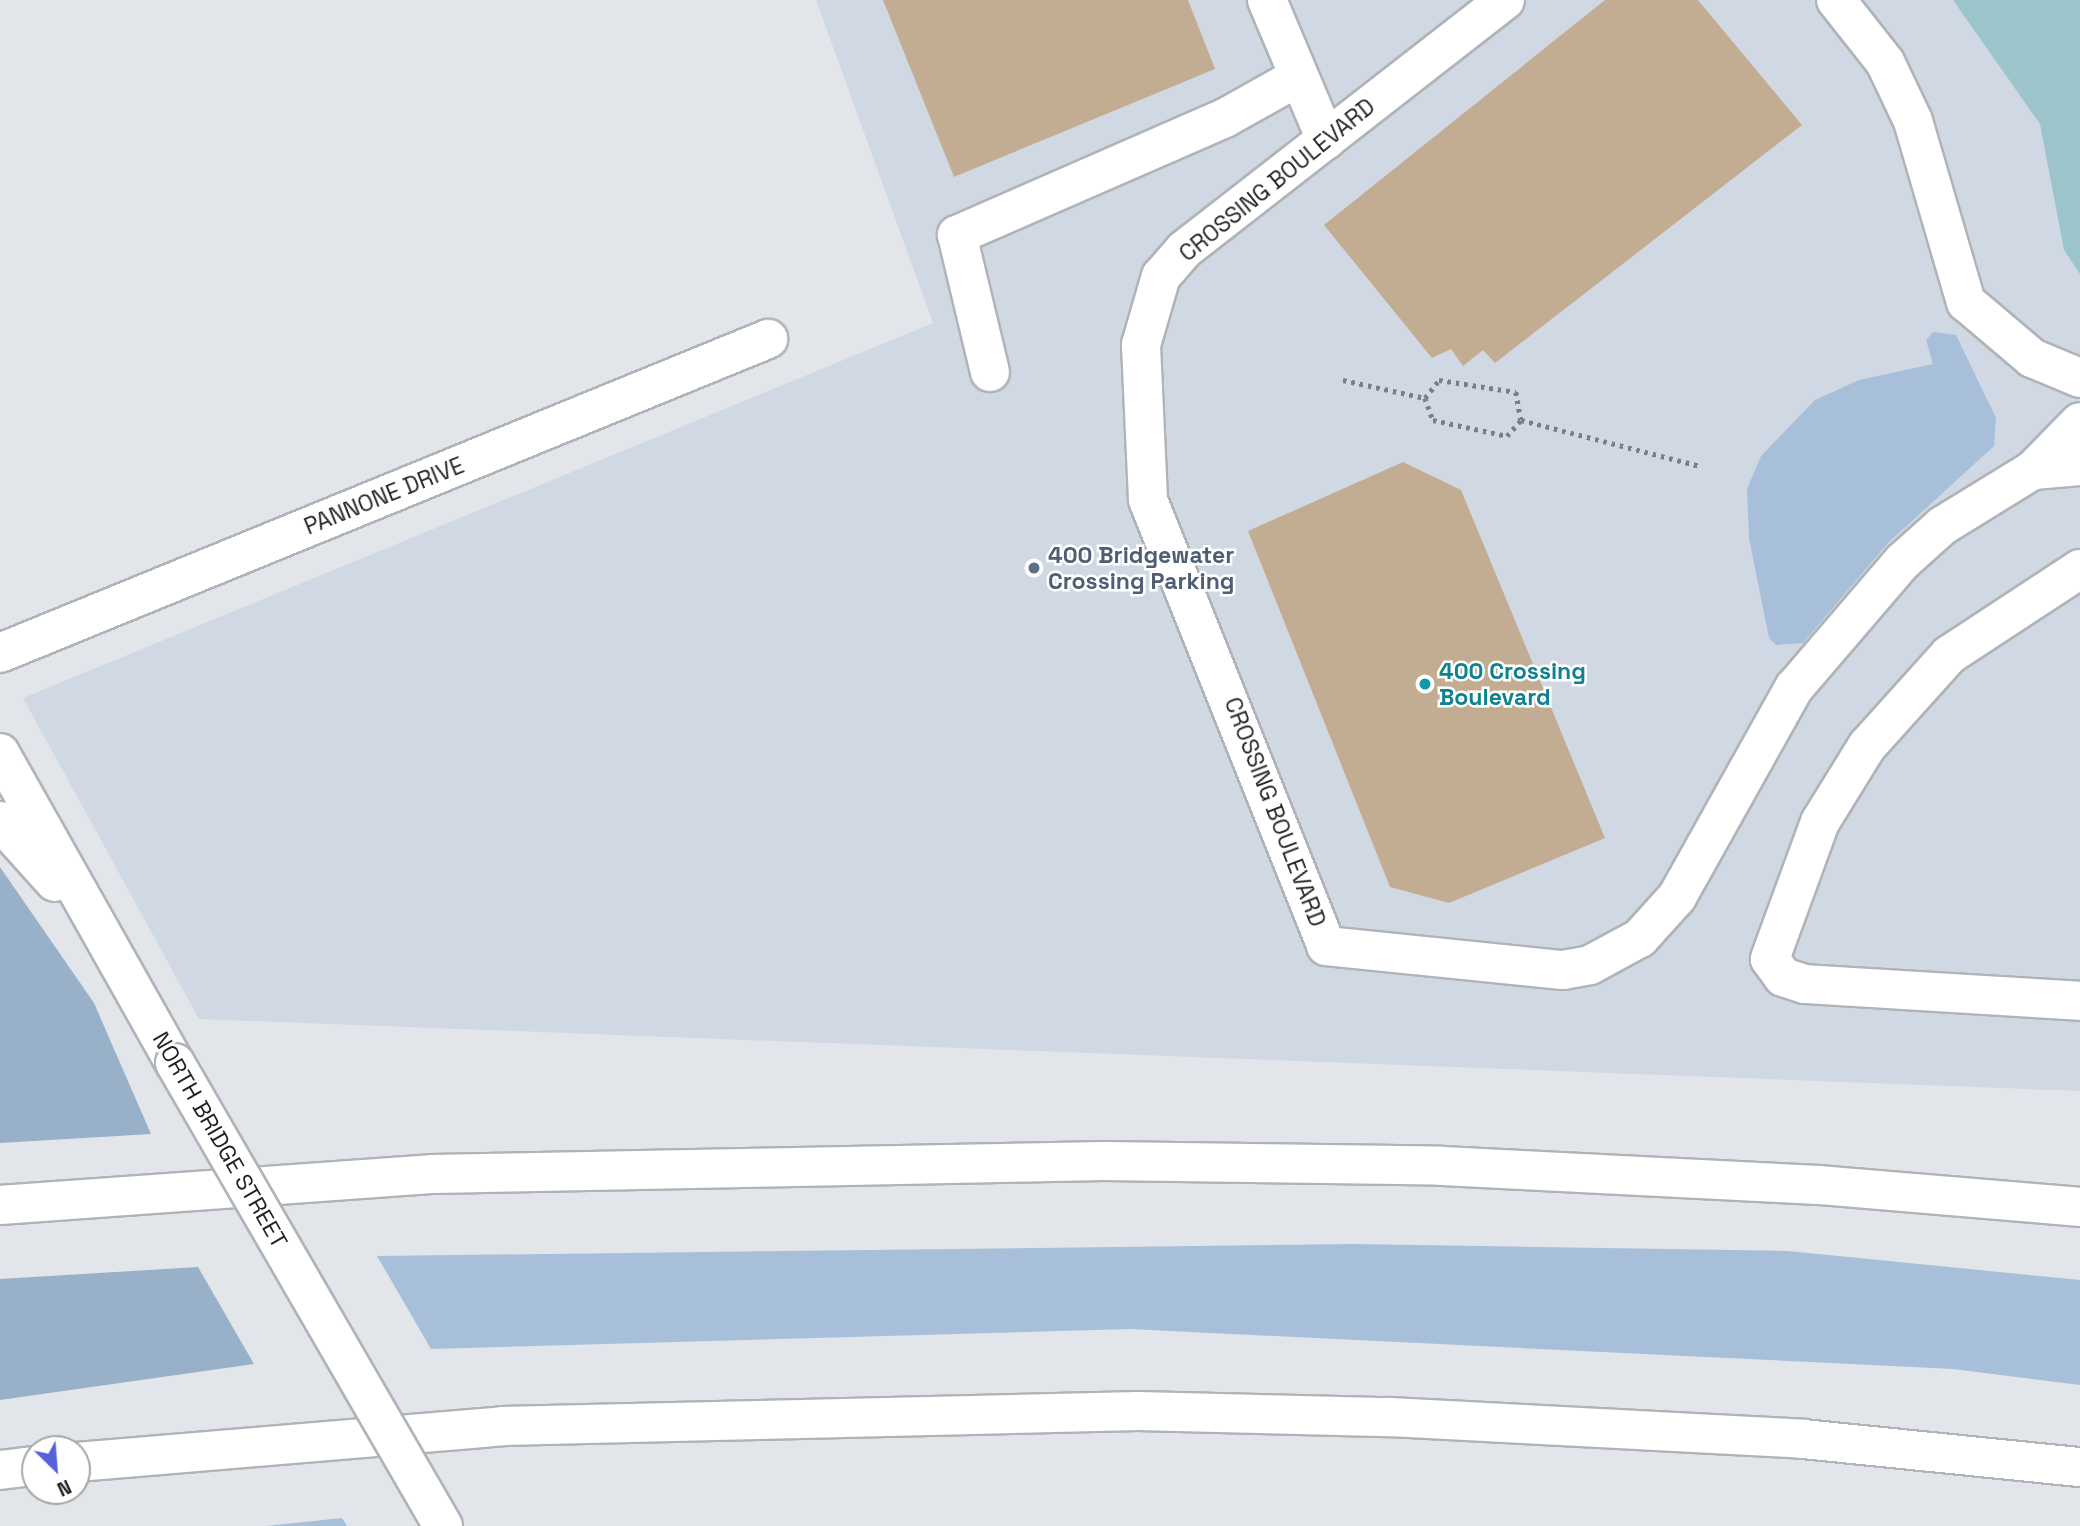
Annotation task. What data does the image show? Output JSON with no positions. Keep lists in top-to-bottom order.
{
  "streets": {
    "main road": ["CROSSING BOULEVARD", "PANNONE DRIVE", "NORTH BRIDGE STREET"]
  },
  "places": ["400 Bridgewater Crossing Parking", "400 Crossing Boulevard"],
  "north": "bottom right"
}
